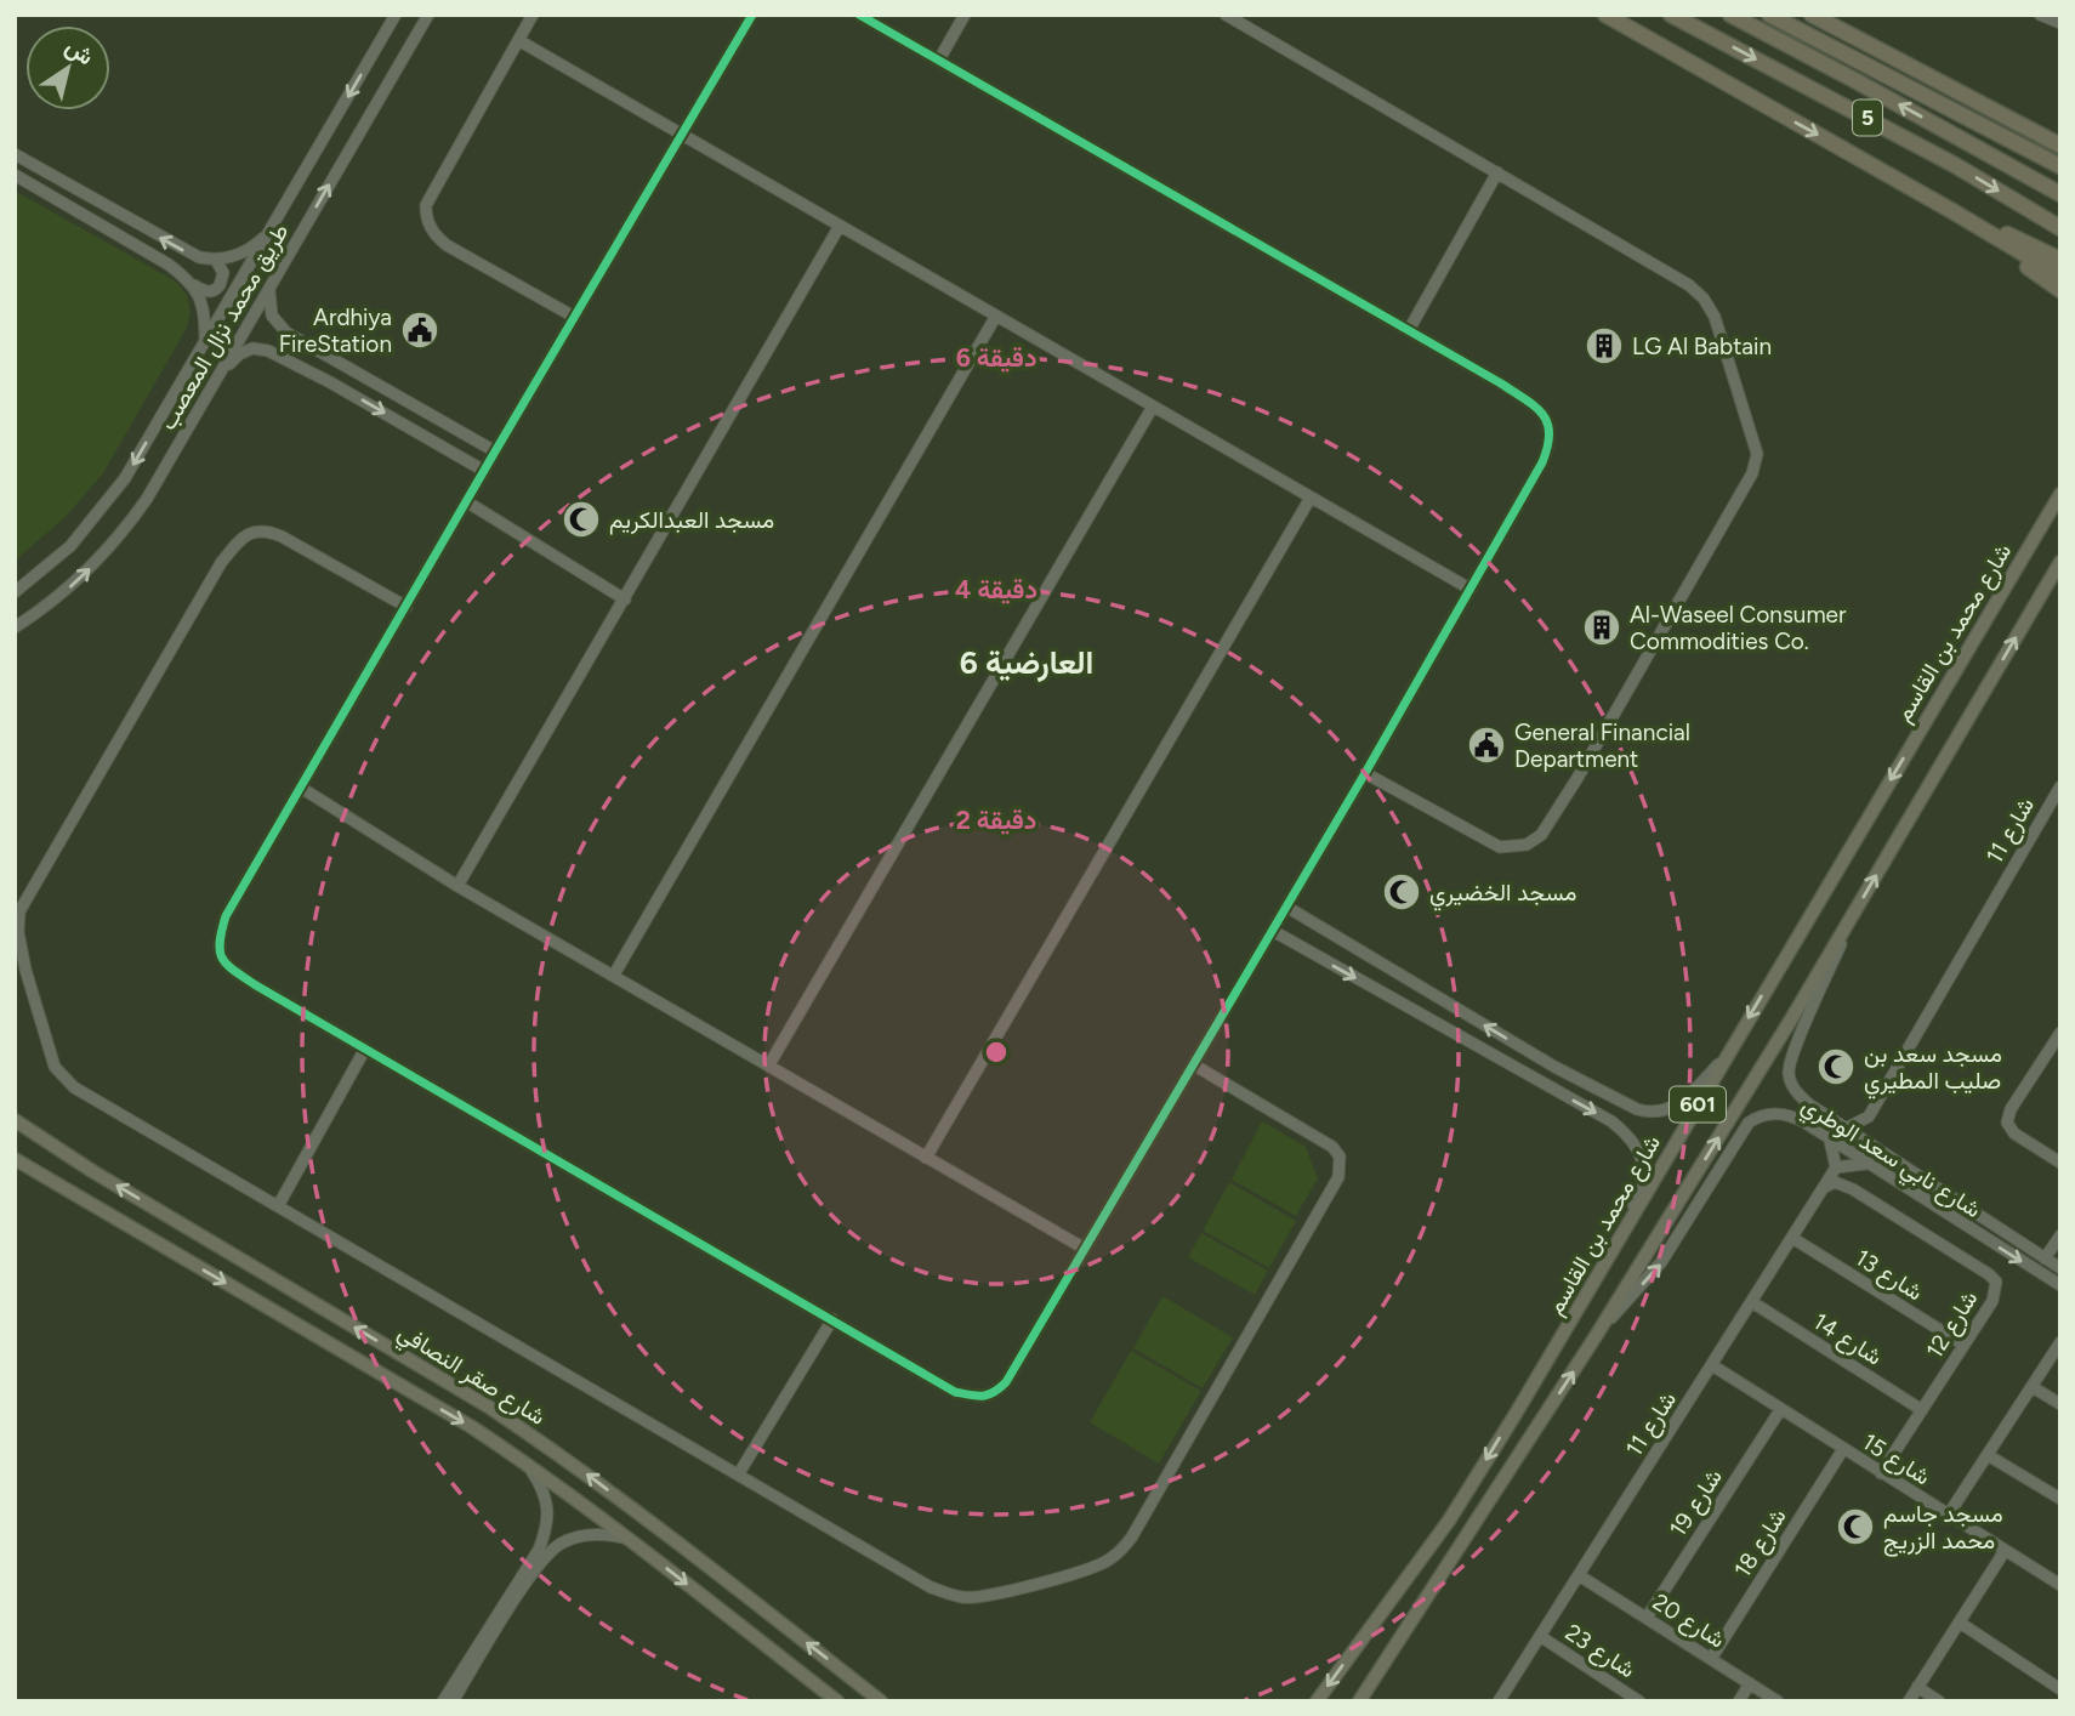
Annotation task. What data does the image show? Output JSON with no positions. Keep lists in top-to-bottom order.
{
  "streets": {
    "highway": ["5"],
    "main road": ["شارع محمد بن القاسم", "601", "شارع صقر النصافي"],
    "street": [
      "طريق محمد نزال المعصب",
      "شارع 11",
      "شارع نابي سعد الوطري",
      "شارع 13",
      "شارع 12",
      "شارع 14",
      "شارع 15",
      "شارع 19",
      "شارع 18",
      "شارع 20",
      "شارع 23"
    ]
  },
  "crossings": [
    ["شارع 11", "شارع 13"],
    ["شارع 11", "شارع 12"],
    ["شارع 11", "شارع 14"],
    ["شارع 11", "شارع 15"],
    ["شارع 11", "شارع 20"],
    ["شارع 11", "شارع 23"],
    ["601", "شارع نابي سعد الوطري"],
    ["شارع 13", "شارع 12"],
    ["شارع 12", "شارع 14"],
    ["شارع 12", "شارع 15"],
    ["شارع 15", "شارع 19"],
    ["شارع 15", "شارع 18"],
    ["شارع 19", "شارع 20"],
    ["شارع 18", "شارع 20"]
  ],
  "districts": ["العارضية 6"],
  "places": {
    "public building": ["Ardhiya FireStation", "General Financial Department"],
    "building": ["LG Al Babtain", "Al-Waseel Consumer Commodities Co."],
    "mosque": [
      "مسجد العبدالكريم",
      "مسجد الخضيري",
      "مسجد سعد بن صليب المطيري",
      "مسجد جاسم محمد الزريج"
    ]
  },
  "north": "top right",
  "rings": ["6 دقيقة", "4 دقيقة", "2 دقيقة"]
}
